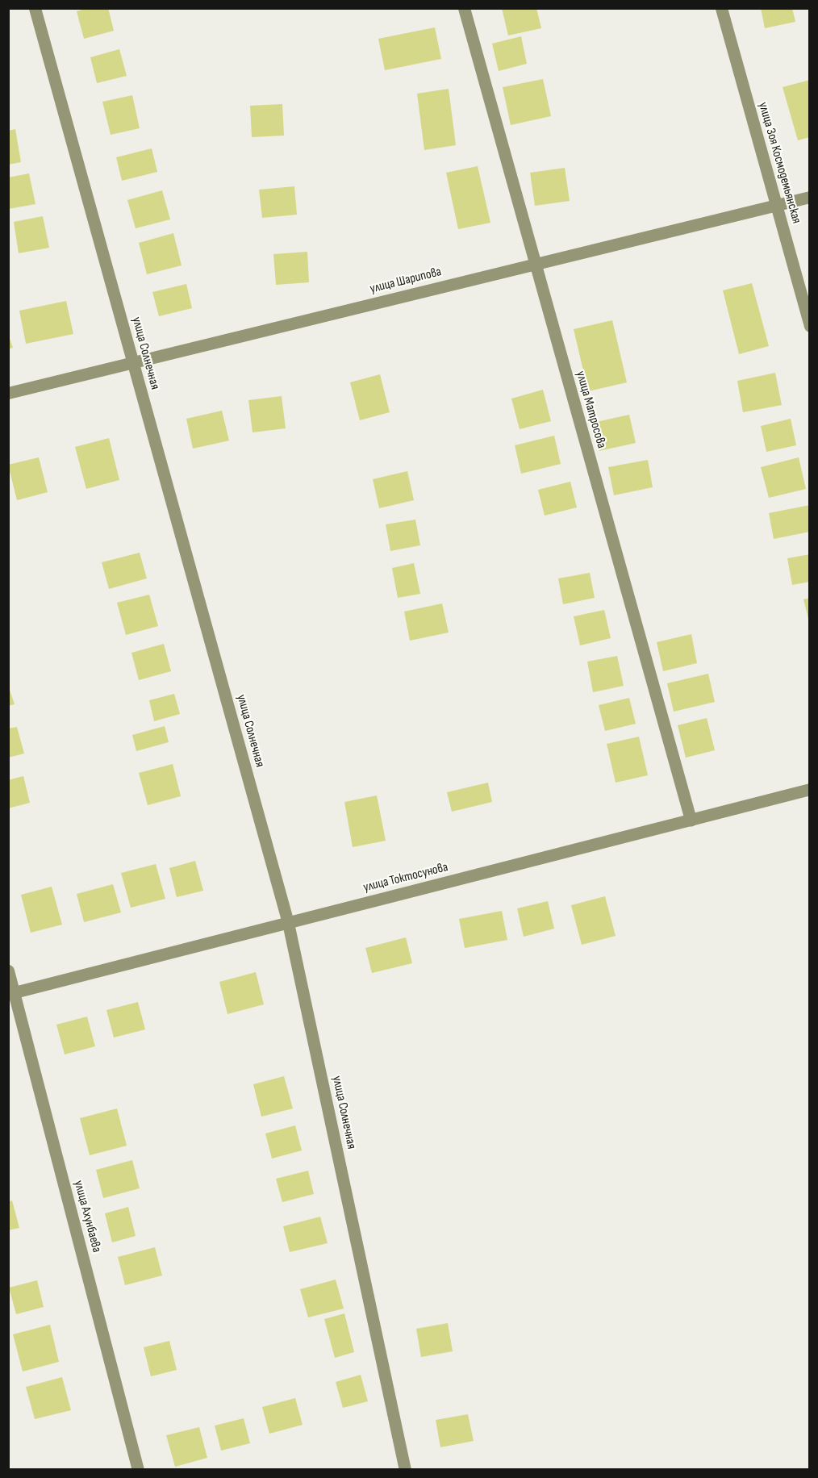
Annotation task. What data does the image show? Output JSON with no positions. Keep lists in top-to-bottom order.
{
  "streets": {
    "street": [
      "улица Зоя Космодемьянская",
      "улица Шарипова",
      "улица Солнечная",
      "улица Матросова",
      "улица Токтосунова",
      "улица Ахунбаева"
    ]
  },
  "crossings": [
    ["улица Зоя Космодемьянская", "улица Шарипова"],
    ["улица Шарипова", "улица Солнечная"],
    ["улица Шарипова", "улица Матросова"],
    ["улица Солнечная", "улица Токтосунова"],
    ["улица Матросова", "улица Токтосунова"],
    ["улица Токтосунова", "улица Ахунбаева"]
  ]
}
